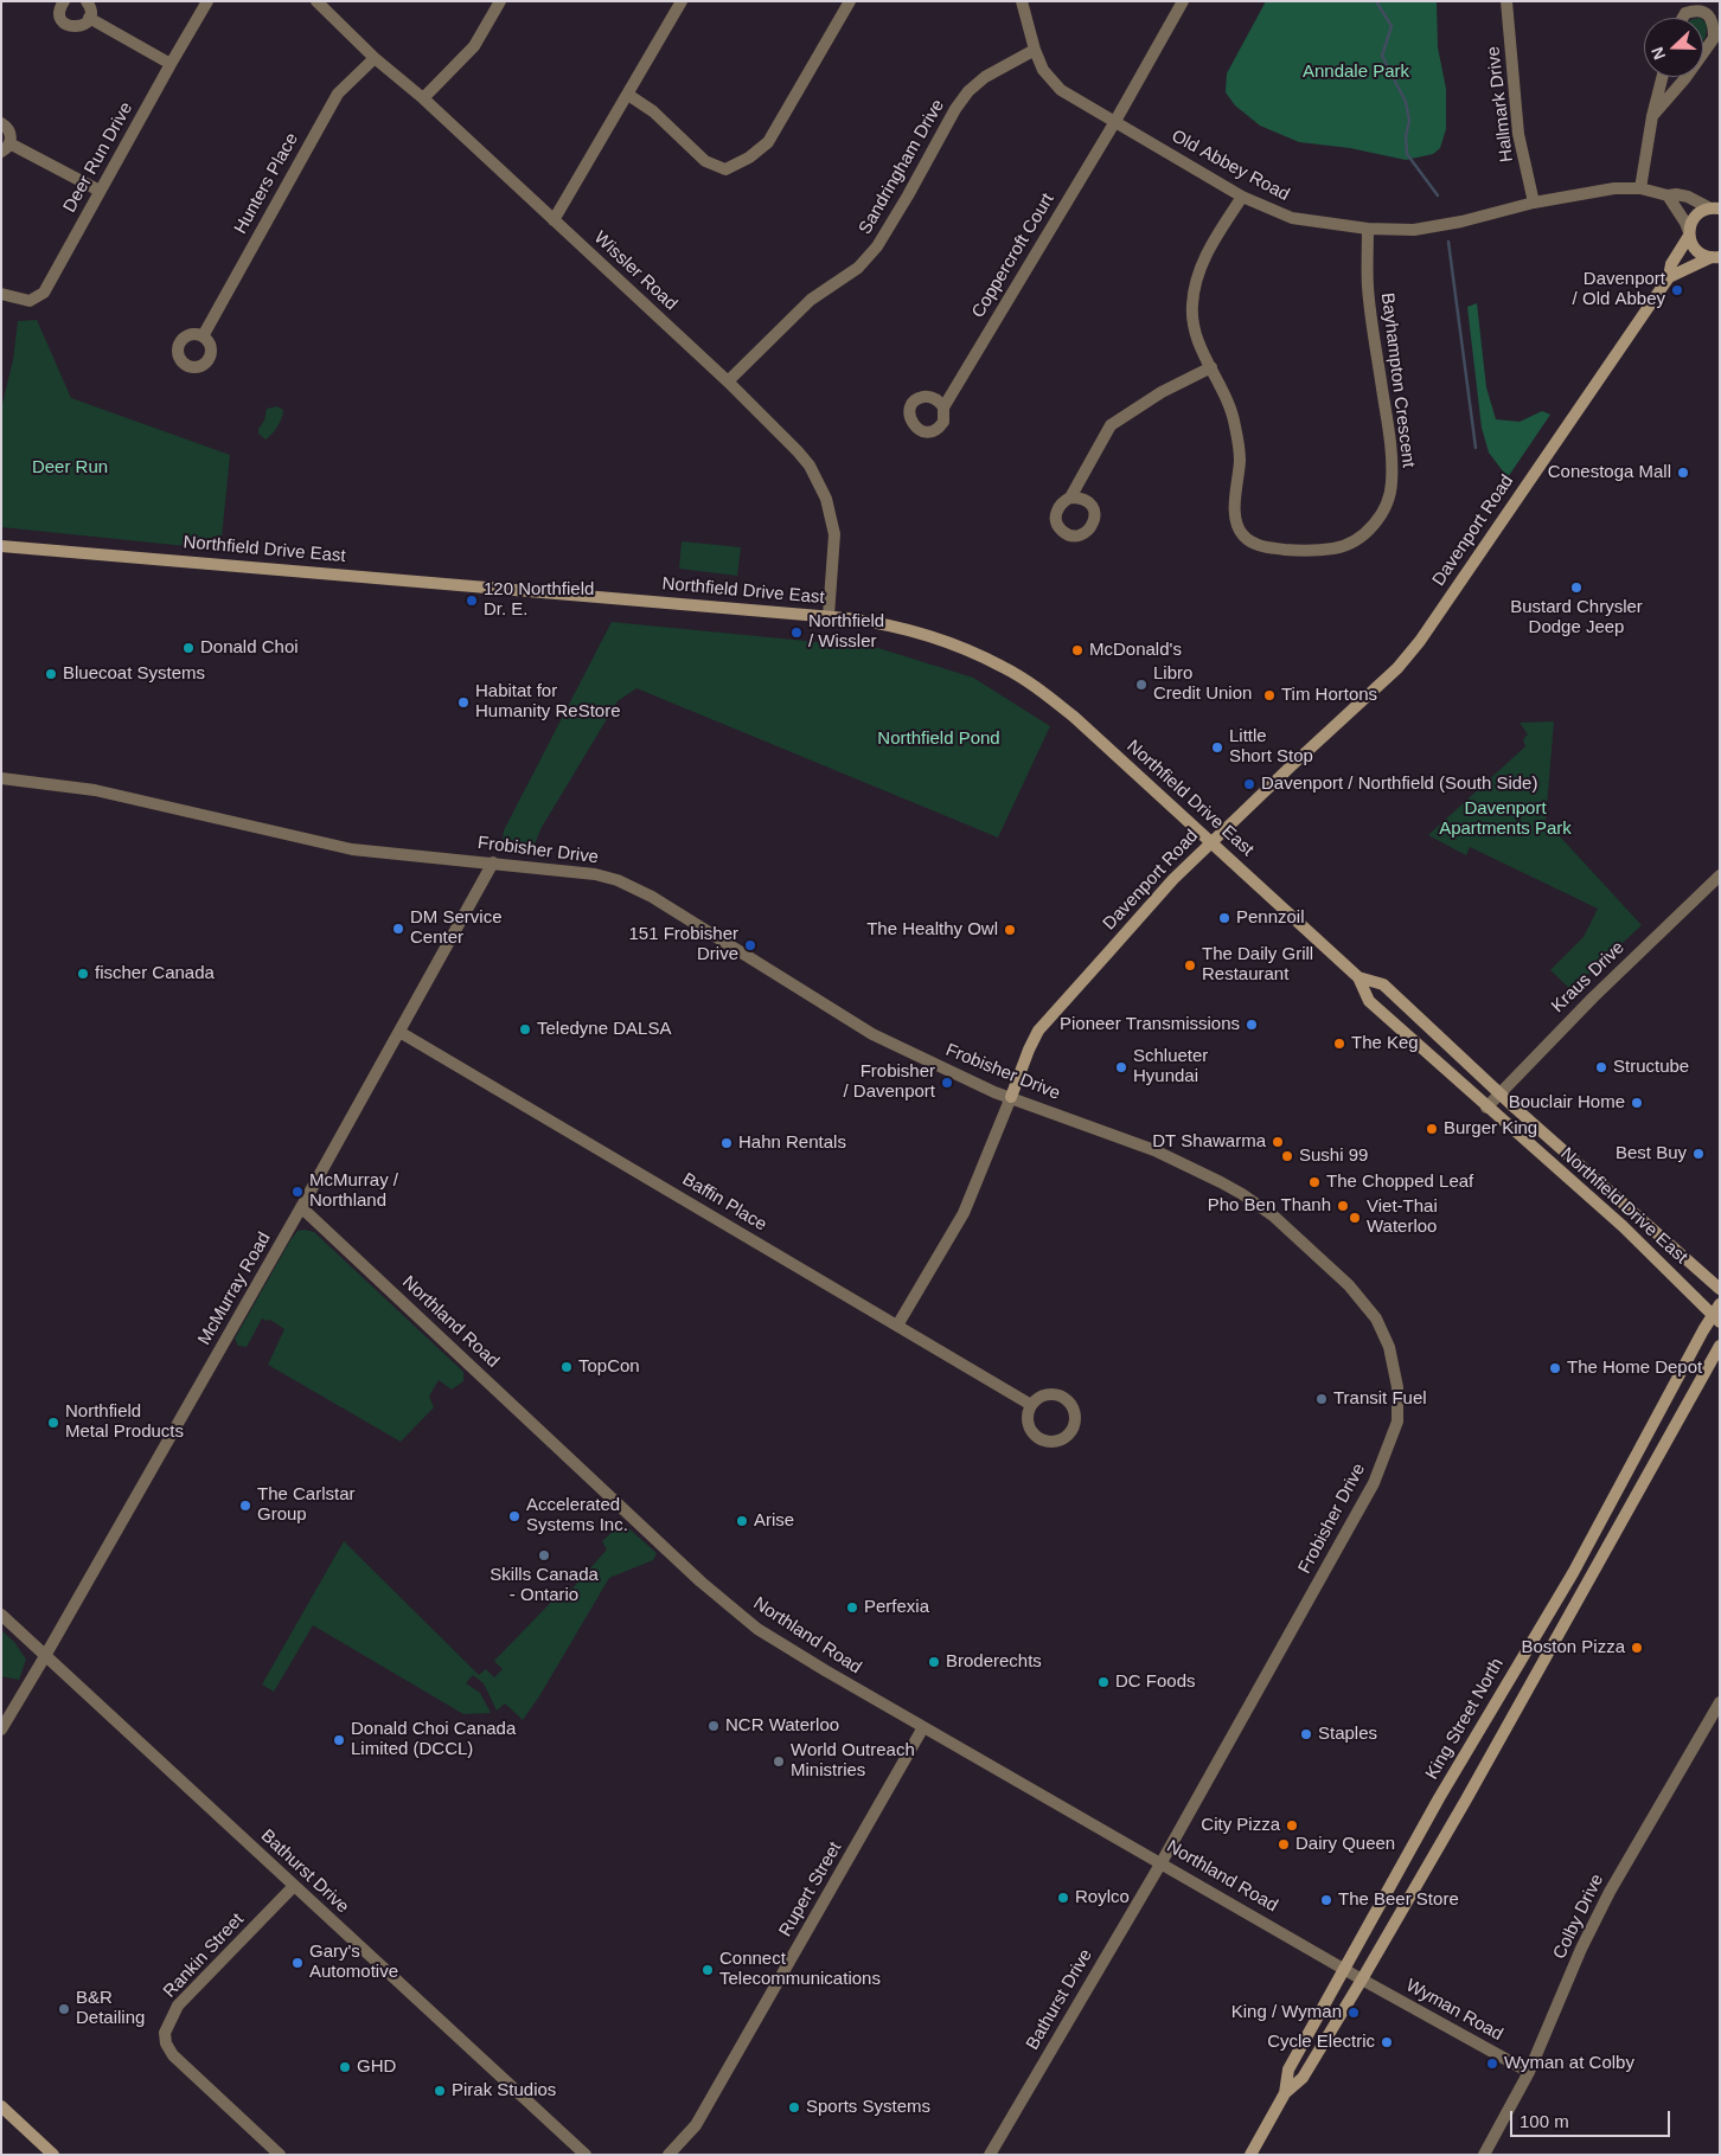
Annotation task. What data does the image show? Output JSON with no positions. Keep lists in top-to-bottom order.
{
  "streets": {
    "main road": ["Davenport Road", "Northfield Drive East", "King Street North"],
    "street": [
      "Hallmark Drive",
      "Deer Run Drive",
      "Old Abbey Road",
      "Sandringham Drive",
      "Hunters Place",
      "Coppercroft Court",
      "Wissler Road",
      "Bayhampton Crescent",
      "Frobisher Drive",
      "Kraus Drive",
      "Baffin Place",
      "McMurray Road",
      "Northland Road",
      "Bathurst Drive",
      "Rupert Street",
      "Colby Drive",
      "Rankin Street",
      "Wyman Road"
    ]
  },
  "crossings": [
    ["Hallmark Drive", "Old Abbey Road"],
    ["Old Abbey Road", "Sandringham Drive"],
    ["Old Abbey Road", "Coppercroft Court"],
    ["Old Abbey Road", "Bayhampton Crescent"],
    ["Old Abbey Road", "Davenport Road"],
    ["Sandringham Drive", "Wissler Road"],
    ["Hunters Place", "Wissler Road"],
    ["Wissler Road", "Northfield Drive East"],
    ["Davenport Road", "Northfield Drive East"],
    ["Davenport Road", "Frobisher Drive"],
    ["Davenport Road", "Baffin Place"],
    ["Northfield Drive East", "Kraus Drive"],
    ["Northfield Drive East", "King Street North"],
    ["Frobisher Drive", "McMurray Road"],
    ["Frobisher Drive", "Northland Road"],
    ["Frobisher Drive", "Bathurst Drive"],
    ["Baffin Place", "McMurray Road"],
    ["McMurray Road", "Northland Road"],
    ["McMurray Road", "Bathurst Drive"],
    ["Northland Road", "King Street North"],
    ["Northland Road", "Bathurst Drive"],
    ["Northland Road", "Rupert Street"],
    ["Northland Road", "Wyman Road"],
    ["King Street North", "Wyman Road"],
    ["Bathurst Drive", "Rankin Street"],
    ["Colby Drive", "Wyman Road"]
  ],
  "parks": [
    "Anndale Park",
    "Deer Run",
    "Northfield Pond",
    "Davenport Apartments Park"
  ],
  "places": [
    "Davenport / Old Abbey",
    "Conestoga Mall",
    "Bustard Chrysler Dodge Jeep",
    "120 Northfield Dr. E.",
    "Northfield / Wissler",
    "Donald Choi",
    "McDonald's",
    "Bluecoat Systems",
    "Libro Credit Union",
    "Tim Hortons",
    "Habitat for Humanity ReStore",
    "Little Short Stop",
    "Davenport / Northfield (South Side)",
    "Pennzoil",
    "DM Service Center",
    "The Healthy Owl",
    "151 Frobisher Drive",
    "The Daily Grill Restaurant",
    "fischer Canada",
    "Pioneer Transmissions",
    "Teledyne DALSA",
    "The Keg",
    "Schlueter Hyundai",
    "Structube",
    "Frobisher / Davenport",
    "Bouclair Home",
    "Burger King",
    "DT Shawarma",
    "Hahn Rentals",
    "Best Buy",
    "Sushi 99",
    "The Chopped Leaf",
    "McMurray / Northland",
    "Pho Ben Thanh",
    "Viet-Thai Waterloo",
    "TopCon",
    "The Home Depot",
    "Transit Fuel",
    "Northfield Metal Products",
    "The Carlstar Group",
    "Accelerated Systems Inc.",
    "Arise",
    "Skills Canada - Ontario",
    "Perfexia",
    "Boston Pizza",
    "Broderechts",
    "DC Foods",
    "NCR Waterloo",
    "Staples",
    "Donald Choi Canada Limited (DCCL)",
    "World Outreach Ministries",
    "City Pizza",
    "Dairy Queen",
    "Roylco",
    "The Beer Store",
    "Gary's Automotive",
    "Connect Telecommunications",
    "B&R Detailing",
    "King / Wyman",
    "Cycle Electric",
    "Wyman at Colby",
    "GHD",
    "Pirak Studios",
    "Sports Systems"
  ],
  "scale_bar": "100 m",
  "north": "left"
}
